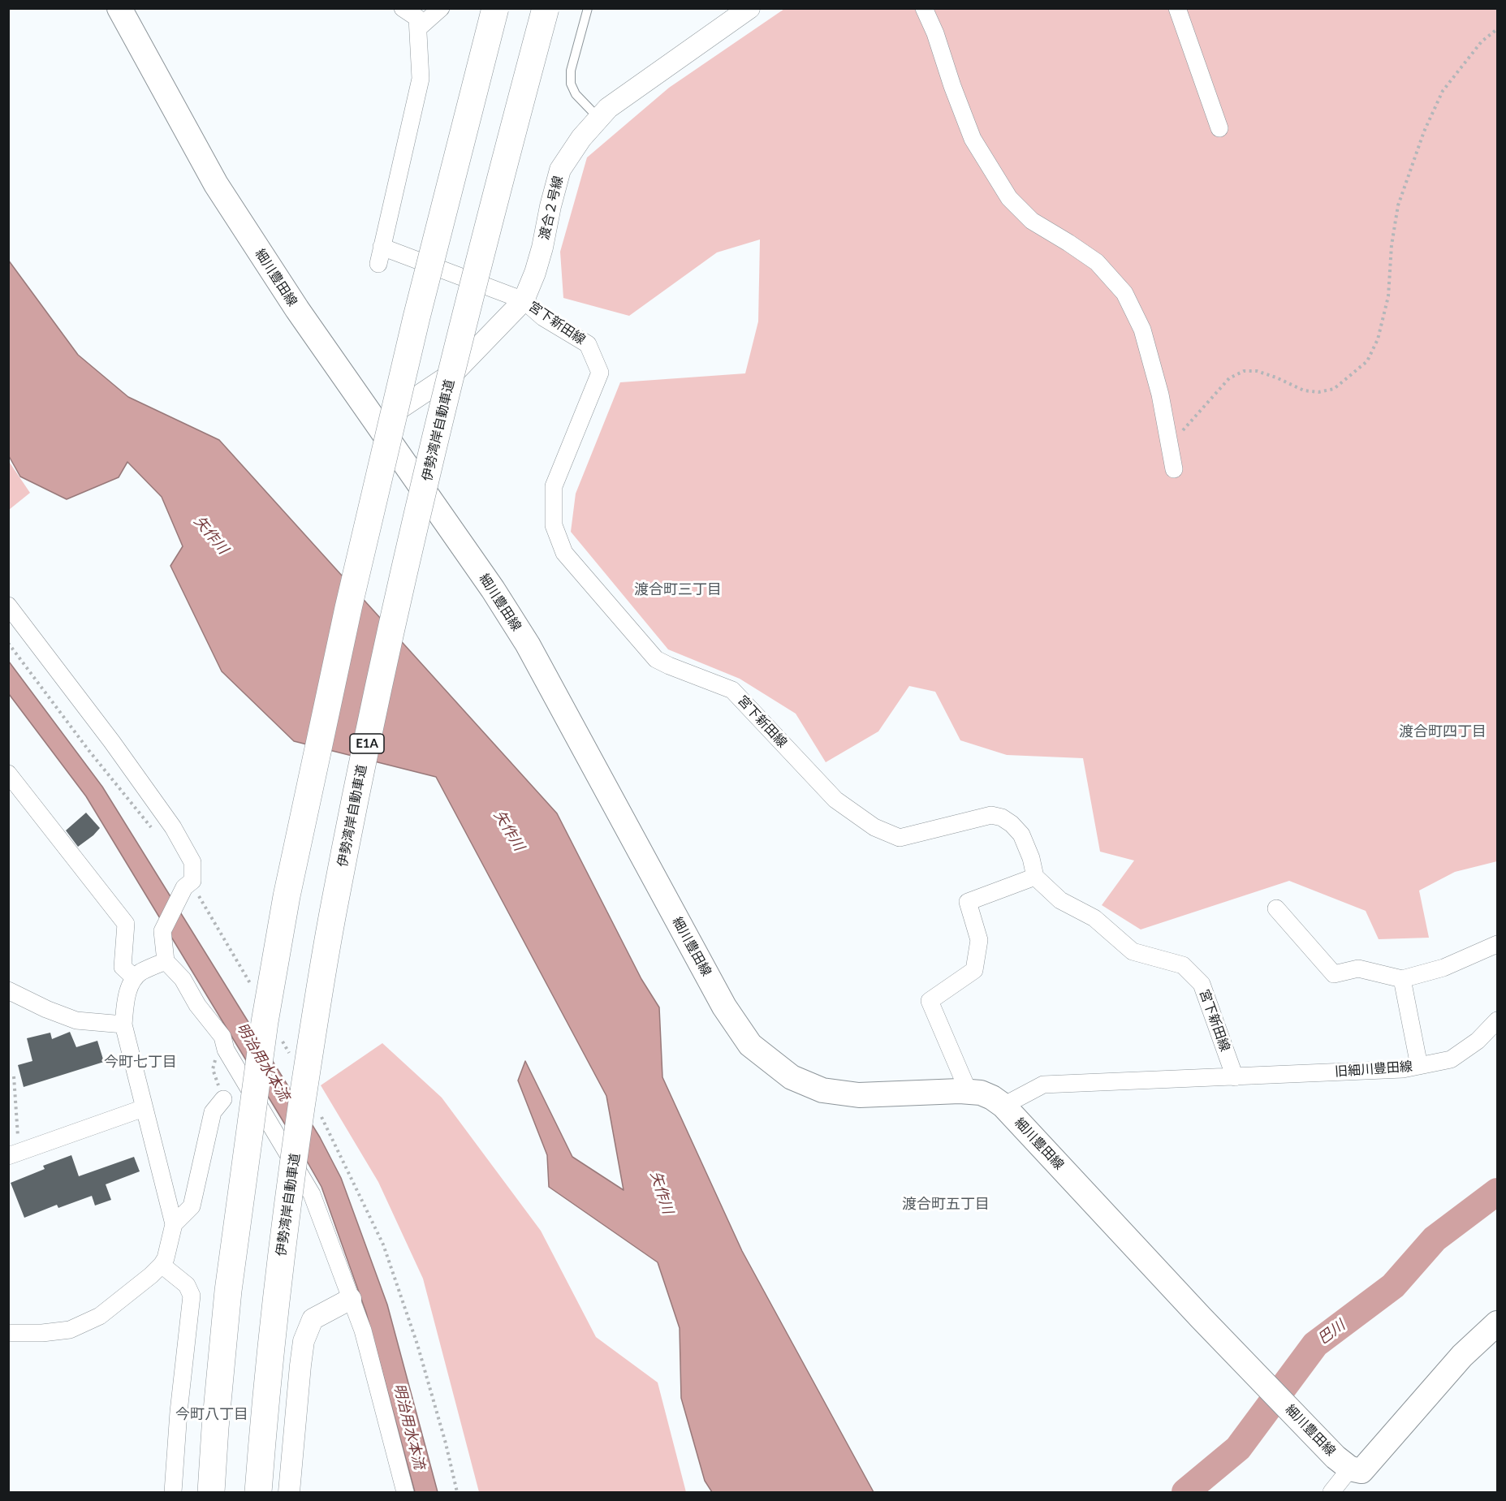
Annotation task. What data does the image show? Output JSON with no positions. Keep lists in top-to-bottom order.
{
  "streets": {
    "highway": ["伊勢湾岸自動車道", "E1A"],
    "main road": ["細川豊田線"],
    "street": ["渡合２号線", "宮下新田線", "旧細川豊田線"]
  },
  "crossings": [
    ["渡合２号線", "細川豊田線"],
    ["渡合２号線", "宮下新田線"],
    ["細川豊田線", "旧細川豊田線"],
    ["宮下新田線", "旧細川豊田線"]
  ],
  "districts": [
    "渡合町三丁目",
    "渡合町四丁目",
    "今町七丁目",
    "渡合町五丁目",
    "今町八丁目"
  ],
  "water": ["矢作川", "明治用水本流", "巴川"]
}
